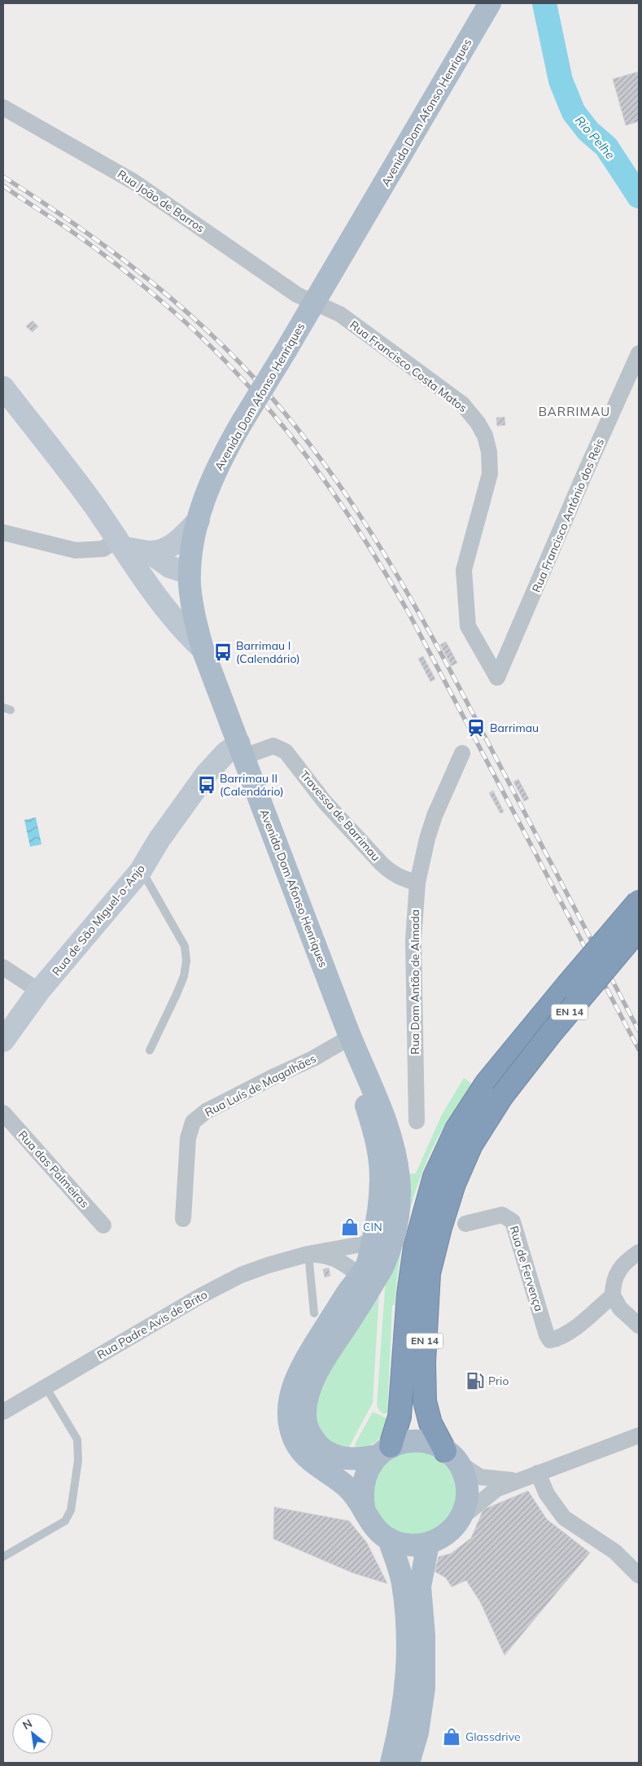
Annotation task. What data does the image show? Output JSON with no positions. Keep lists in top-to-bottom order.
{
  "streets": {
    "highway": ["EN 14"],
    "main road": ["Avenida Dom Afonso Henriques", "Rua de São Miguel-o-Anjo"],
    "street": [
      "Rua João de Barros",
      "Rua Francisco Costa Matos",
      "Rua Francisco António dos Reis",
      "Travessa de Barrimau",
      "Rua Dom Antão de Almada",
      "Rua Luís de Magalhães",
      "Rua das Palmeiras",
      "Rua de Fervença",
      "Rua Padre Avis de Brito"
    ]
  },
  "crossings": [
    ["Avenida Dom Afonso Henriques", "Rua João de Barros"],
    ["Avenida Dom Afonso Henriques", "Rua Francisco Costa Matos"],
    ["Avenida Dom Afonso Henriques", "Travessa de Barrimau"],
    ["Avenida Dom Afonso Henriques", "Rua de São Miguel-o-Anjo"],
    ["Avenida Dom Afonso Henriques", "EN 14"],
    ["Avenida Dom Afonso Henriques", "Rua Luís de Magalhães"],
    ["Avenida Dom Afonso Henriques", "Rua Padre Avis de Brito"],
    ["Rua João de Barros", "Rua Francisco Costa Matos"],
    ["Rua Francisco Costa Matos", "Rua Francisco António dos Reis"],
    ["Travessa de Barrimau", "Rua de São Miguel-o-Anjo"],
    ["Travessa de Barrimau", "Rua Dom Antão de Almada"]
  ],
  "districts": ["BARRIMAU"],
  "water": ["Rio Pelhe"],
  "places": {
    "bus stop": ["Barrimau I (Calendário)", "Barrimau II (Calendário)"],
    "station": ["Barrimau"],
    "shop": ["CIN", "Glassdrive"],
    "fuel station": ["Prio"]
  },
  "north": "top left"
}
